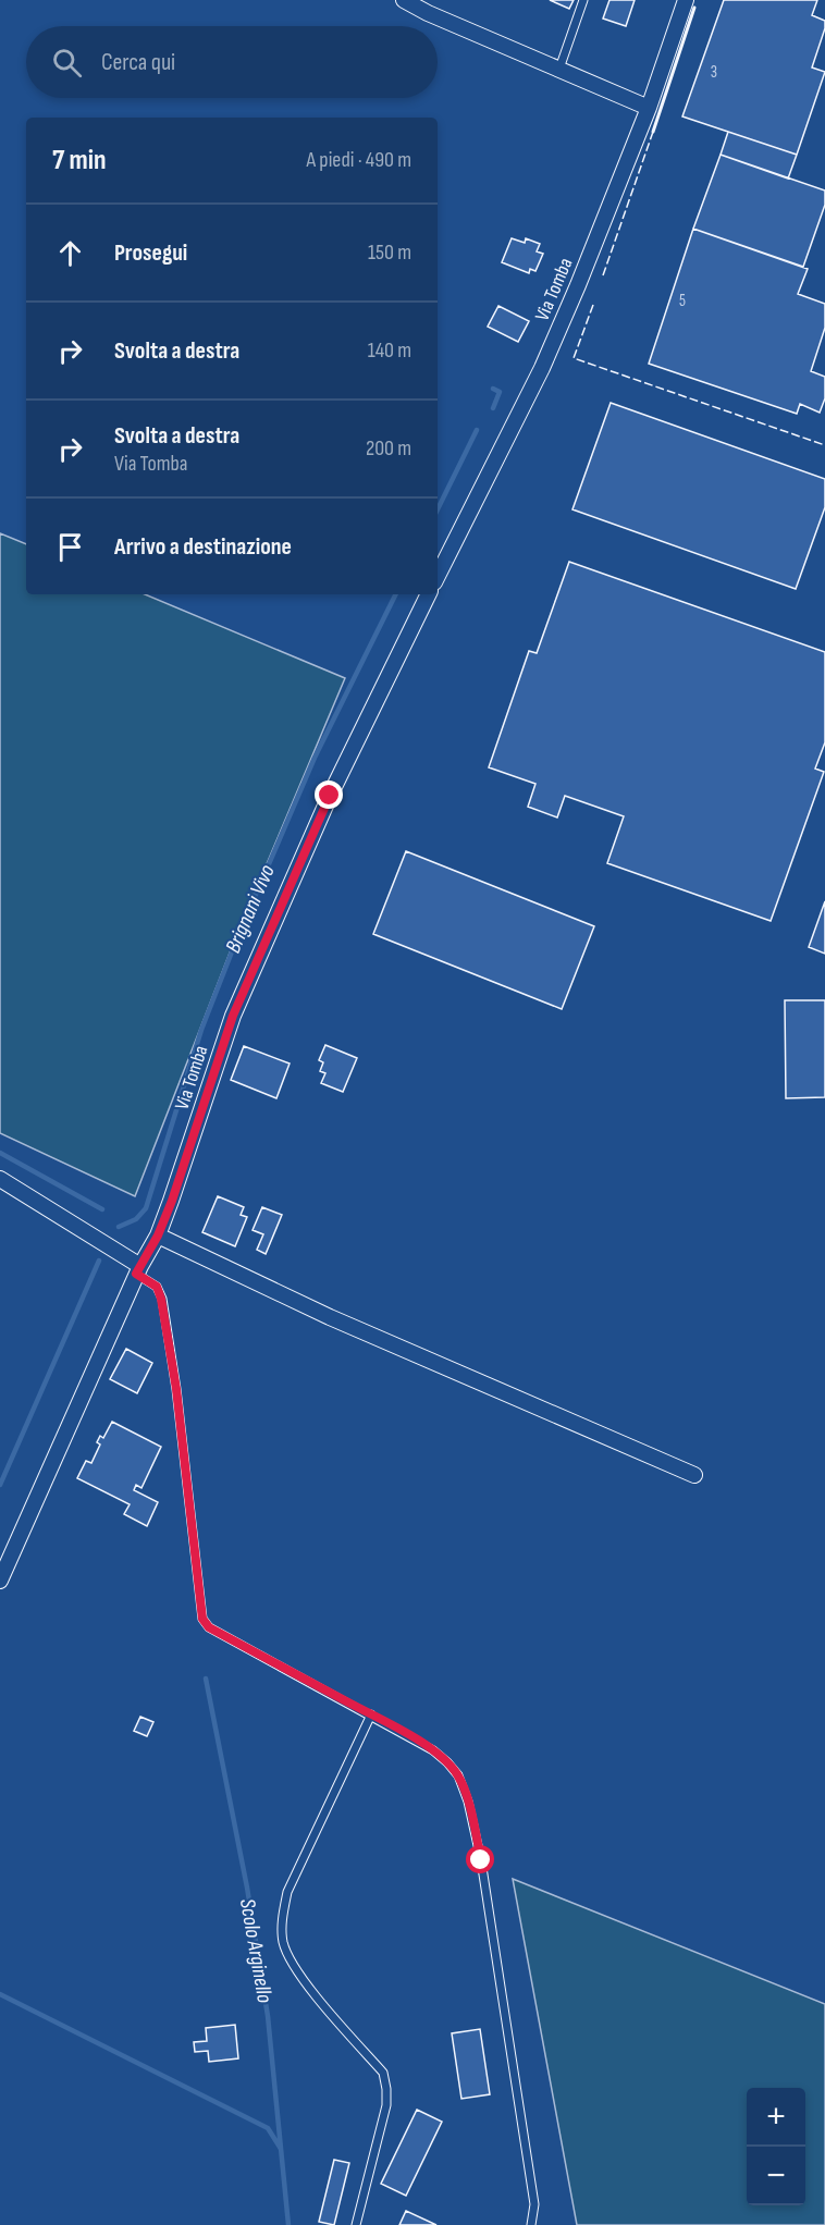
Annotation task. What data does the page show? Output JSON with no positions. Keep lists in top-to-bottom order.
{
  "streets": {
    "street": ["Via Tomba"]
  },
  "water": ["Brignani Vivo", "Scolo Arginello"],
  "house_numbers": ["3", "5"],
  "page": {
    "search": "Cerca qui",
    "heading": ["7 min", "A piedi · 490 m"],
    "list": [
      ["Prosegui", "150 m"],
      ["Svolta a destra", "140 m"],
      ["Svolta a destra", "Via Tomba", "200 m"],
      "Arrivo a destinazione"
    ],
    "map_buttons": ["+", "−"]
  }
}
